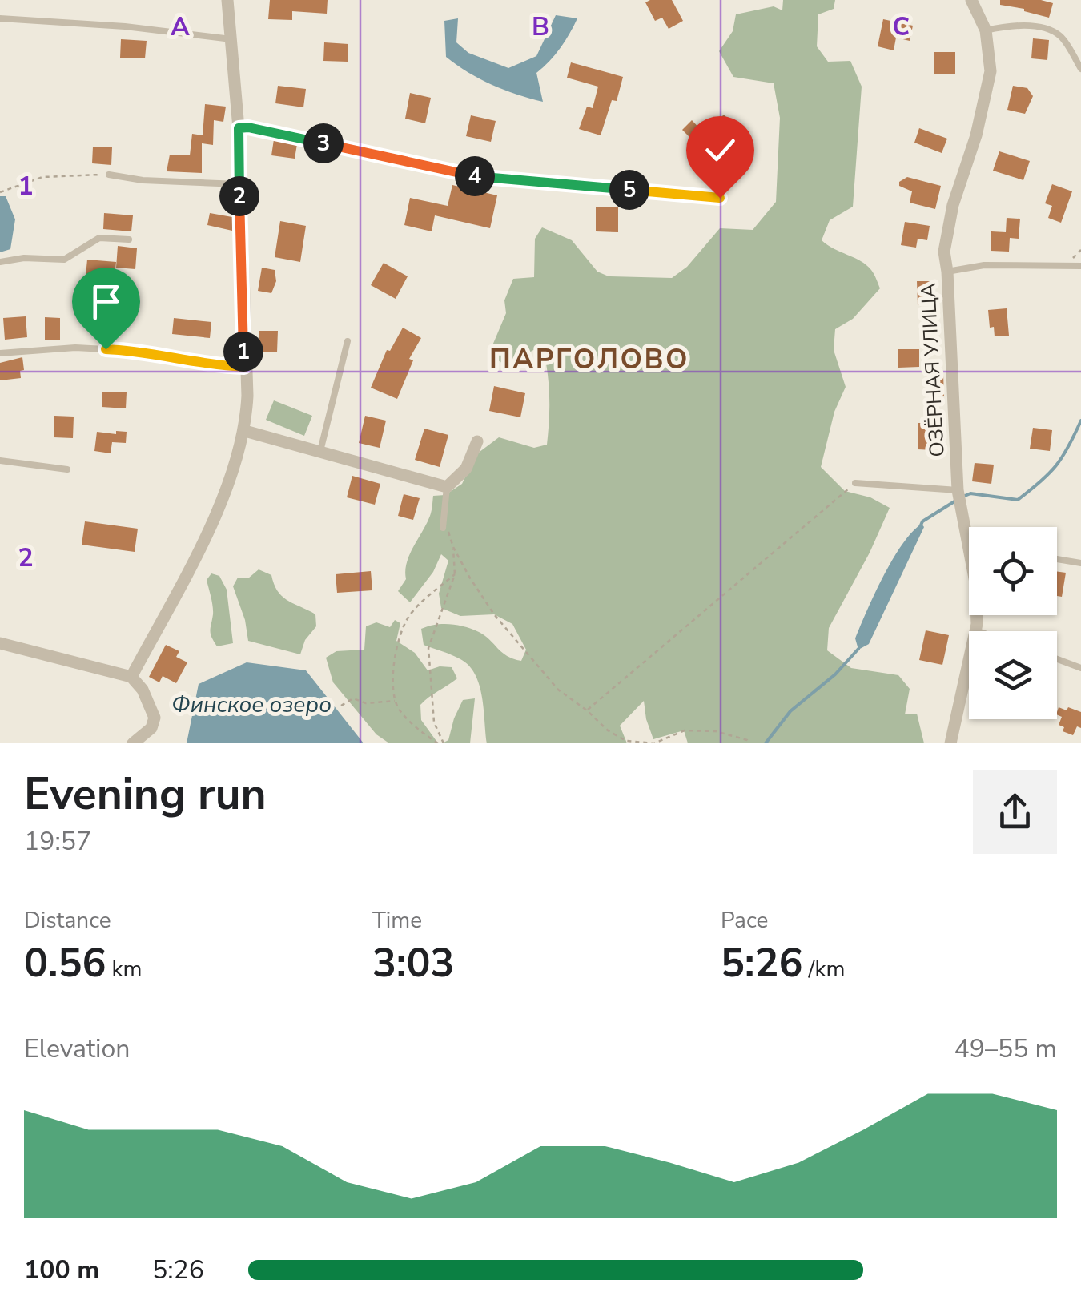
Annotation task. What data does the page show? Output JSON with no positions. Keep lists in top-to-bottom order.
{
  "streets": {
    "street": ["ОЗЁРНАЯ УЛИЦА"]
  },
  "districts": ["ПАРГОЛОВО"],
  "water": ["Финское озеро"],
  "page": {
    "pins": [
      "3",
      "4",
      "5",
      "2",
      "1"
    ],
    "heading": ["Evening run", "19:57"],
    "stats": [
      ["Distance", "0.56 km"],
      ["Time", "3:03"],
      ["Pace", "5:26 /km"]
    ],
    "chart": ["Elevation", "49–55 m"],
    "list": [
      {
        "name": "100 m",
        "note": "5:26"
      }
    ]
  },
  "grid": {
    "columns": ["A", "B", "C"],
    "rows": ["1", "2"]
  }
}
